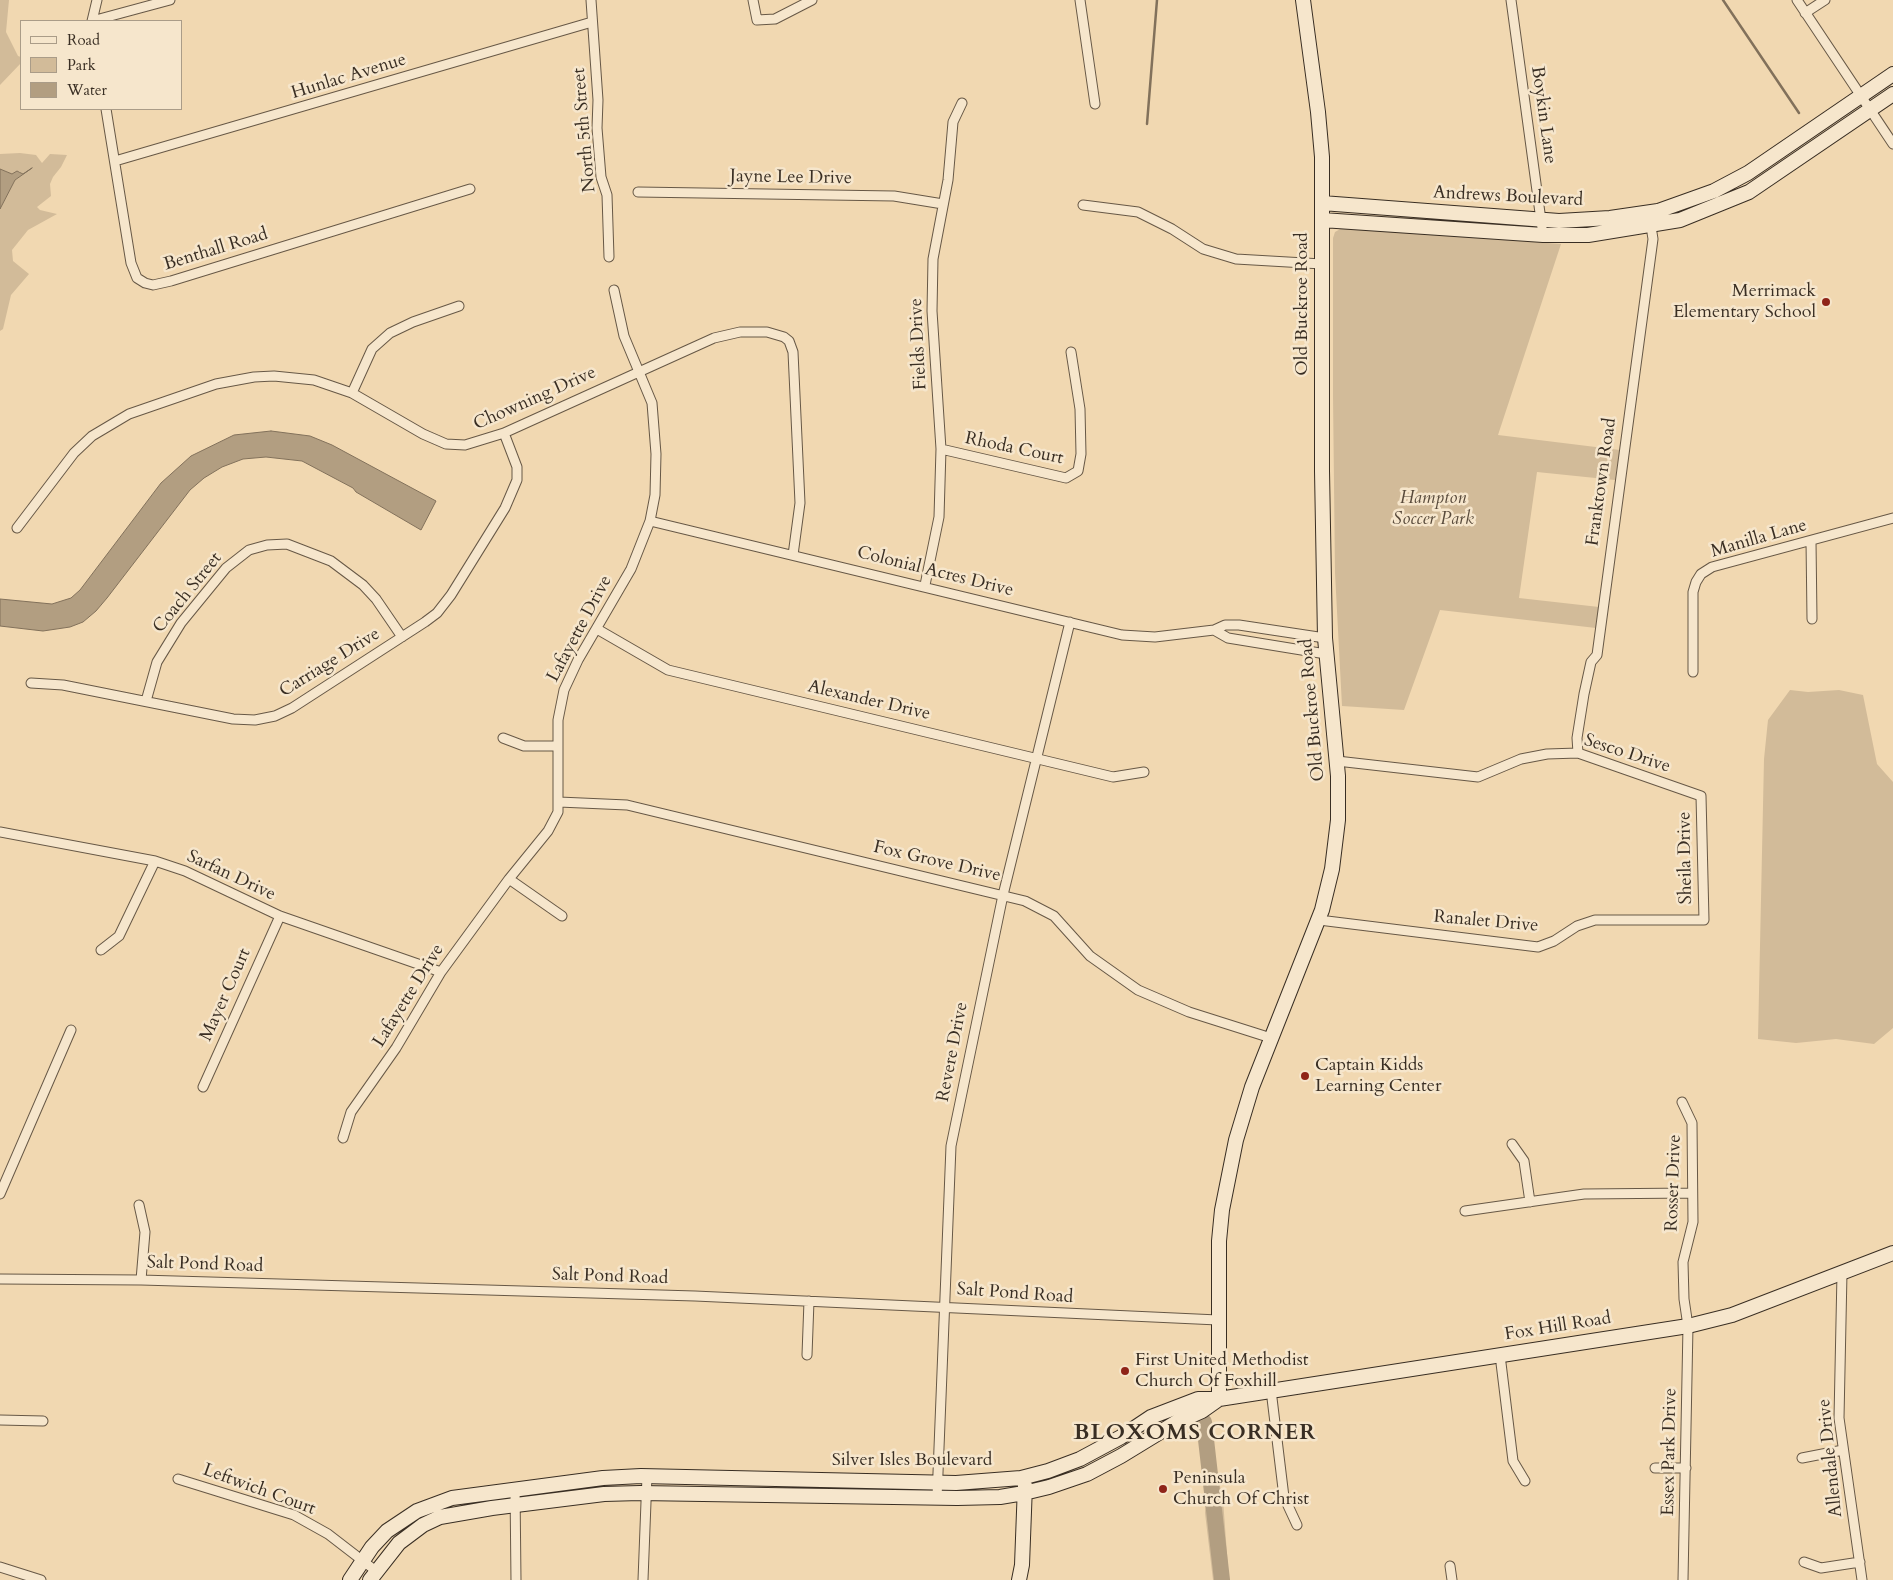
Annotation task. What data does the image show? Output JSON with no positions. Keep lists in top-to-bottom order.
{
  "streets": {
    "street": [
      "Hunlac Avenue",
      "Boykin Lane",
      "North 5th Street",
      "Jayne Lee Drive",
      "Andrews Boulevard",
      "Benthall Road",
      "Old Buckroe Road",
      "Fields Drive",
      "Chowning Drive",
      "Rhoda Court",
      "Franktown Road",
      "Manilla Lane",
      "Colonial Acres Drive",
      "Coach Street",
      "Lafayette Drive",
      "Carriage Drive",
      "Alexander Drive",
      "Sesco Drive",
      "Sheila Drive",
      "Fox Grove Drive",
      "Sarfan Drive",
      "Ranalet Drive",
      "Mayer Court",
      "Revere Drive",
      "Rosser Drive",
      "Salt Pond Road",
      "Fox Hill Road",
      "Essex Park Drive",
      "Allendale Drive",
      "Silver Isles Boulevard",
      "Leftwich Court"
    ]
  },
  "crossings": [
    ["Hunlac Avenue", "North 5th Street"],
    ["Hunlac Avenue", "Benthall Road"],
    ["Boykin Lane", "Andrews Boulevard"],
    ["Jayne Lee Drive", "Fields Drive"],
    ["Andrews Boulevard", "Old Buckroe Road"],
    ["Andrews Boulevard", "Franktown Road"],
    ["Old Buckroe Road", "Colonial Acres Drive"],
    ["Old Buckroe Road", "Sesco Drive"],
    ["Old Buckroe Road", "Fox Grove Drive"],
    ["Old Buckroe Road", "Ranalet Drive"],
    ["Old Buckroe Road", "Salt Pond Road"],
    ["Old Buckroe Road", "Fox Hill Road"],
    ["Old Buckroe Road", "Silver Isles Boulevard"],
    ["Fields Drive", "Rhoda Court"],
    ["Fields Drive", "Colonial Acres Drive"],
    ["Chowning Drive", "Colonial Acres Drive"],
    ["Chowning Drive", "Lafayette Drive"],
    ["Chowning Drive", "Carriage Drive"],
    ["Franktown Road", "Sesco Drive"],
    ["Colonial Acres Drive", "Lafayette Drive"],
    ["Colonial Acres Drive", "Revere Drive"],
    ["Coach Street", "Carriage Drive"],
    ["Lafayette Drive", "Alexander Drive"],
    ["Lafayette Drive", "Fox Grove Drive"],
    ["Lafayette Drive", "Sarfan Drive"],
    ["Alexander Drive", "Revere Drive"],
    ["Sesco Drive", "Sheila Drive"],
    ["Sheila Drive", "Ranalet Drive"],
    ["Fox Grove Drive", "Revere Drive"],
    ["Sarfan Drive", "Mayer Court"],
    ["Revere Drive", "Salt Pond Road"],
    ["Revere Drive", "Silver Isles Boulevard"],
    ["Rosser Drive", "Fox Hill Road"],
    ["Rosser Drive", "Essex Park Drive"],
    ["Fox Hill Road", "Essex Park Drive"],
    ["Fox Hill Road", "Allendale Drive"],
    ["Fox Hill Road", "Silver Isles Boulevard"],
    ["Silver Isles Boulevard", "Leftwich Court"]
  ],
  "districts": ["BLOXOMS CORNER"],
  "parks": ["Hampton Soccer Park"],
  "places": [
    "Merrimack Elementary School",
    "Captain Kidds Learning Center",
    "First United Methodist Church Of Foxhill",
    "Peninsula Church Of Christ"
  ],
  "legend": ["Road", "Park", "Water"]
}
